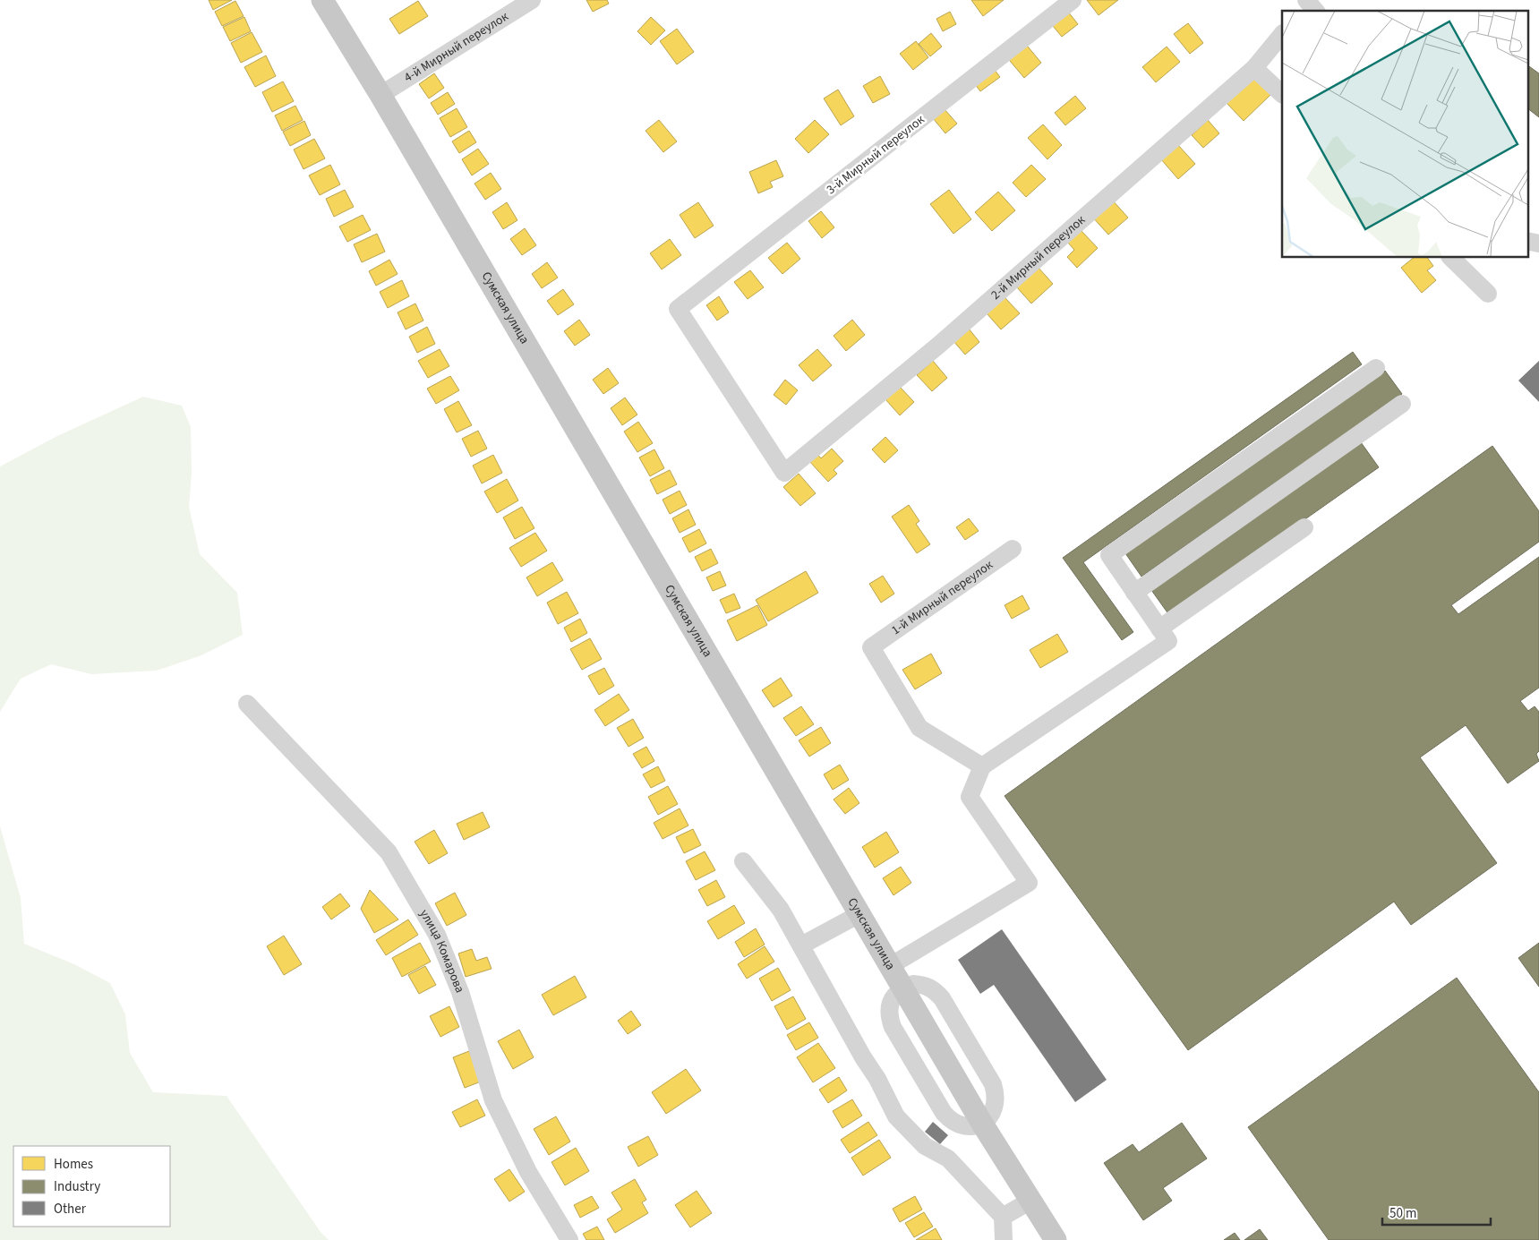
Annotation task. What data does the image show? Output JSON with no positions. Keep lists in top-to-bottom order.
{
  "streets": {
    "main road": ["Сумская улица"],
    "street": [
      "4-й Мирный переулок",
      "3-й Мирный переулок",
      "2-й Мирный переулок",
      "1-й Мирный переулок",
      "улица Комарова"
    ]
  },
  "crossings": [
    ["4-й Мирный переулок", "Сумская улица"],
    ["3-й Мирный переулок", "2-й Мирный переулок"]
  ],
  "legend": ["Homes", "Industry", "Other"],
  "scale_bar": "50 m"
}
